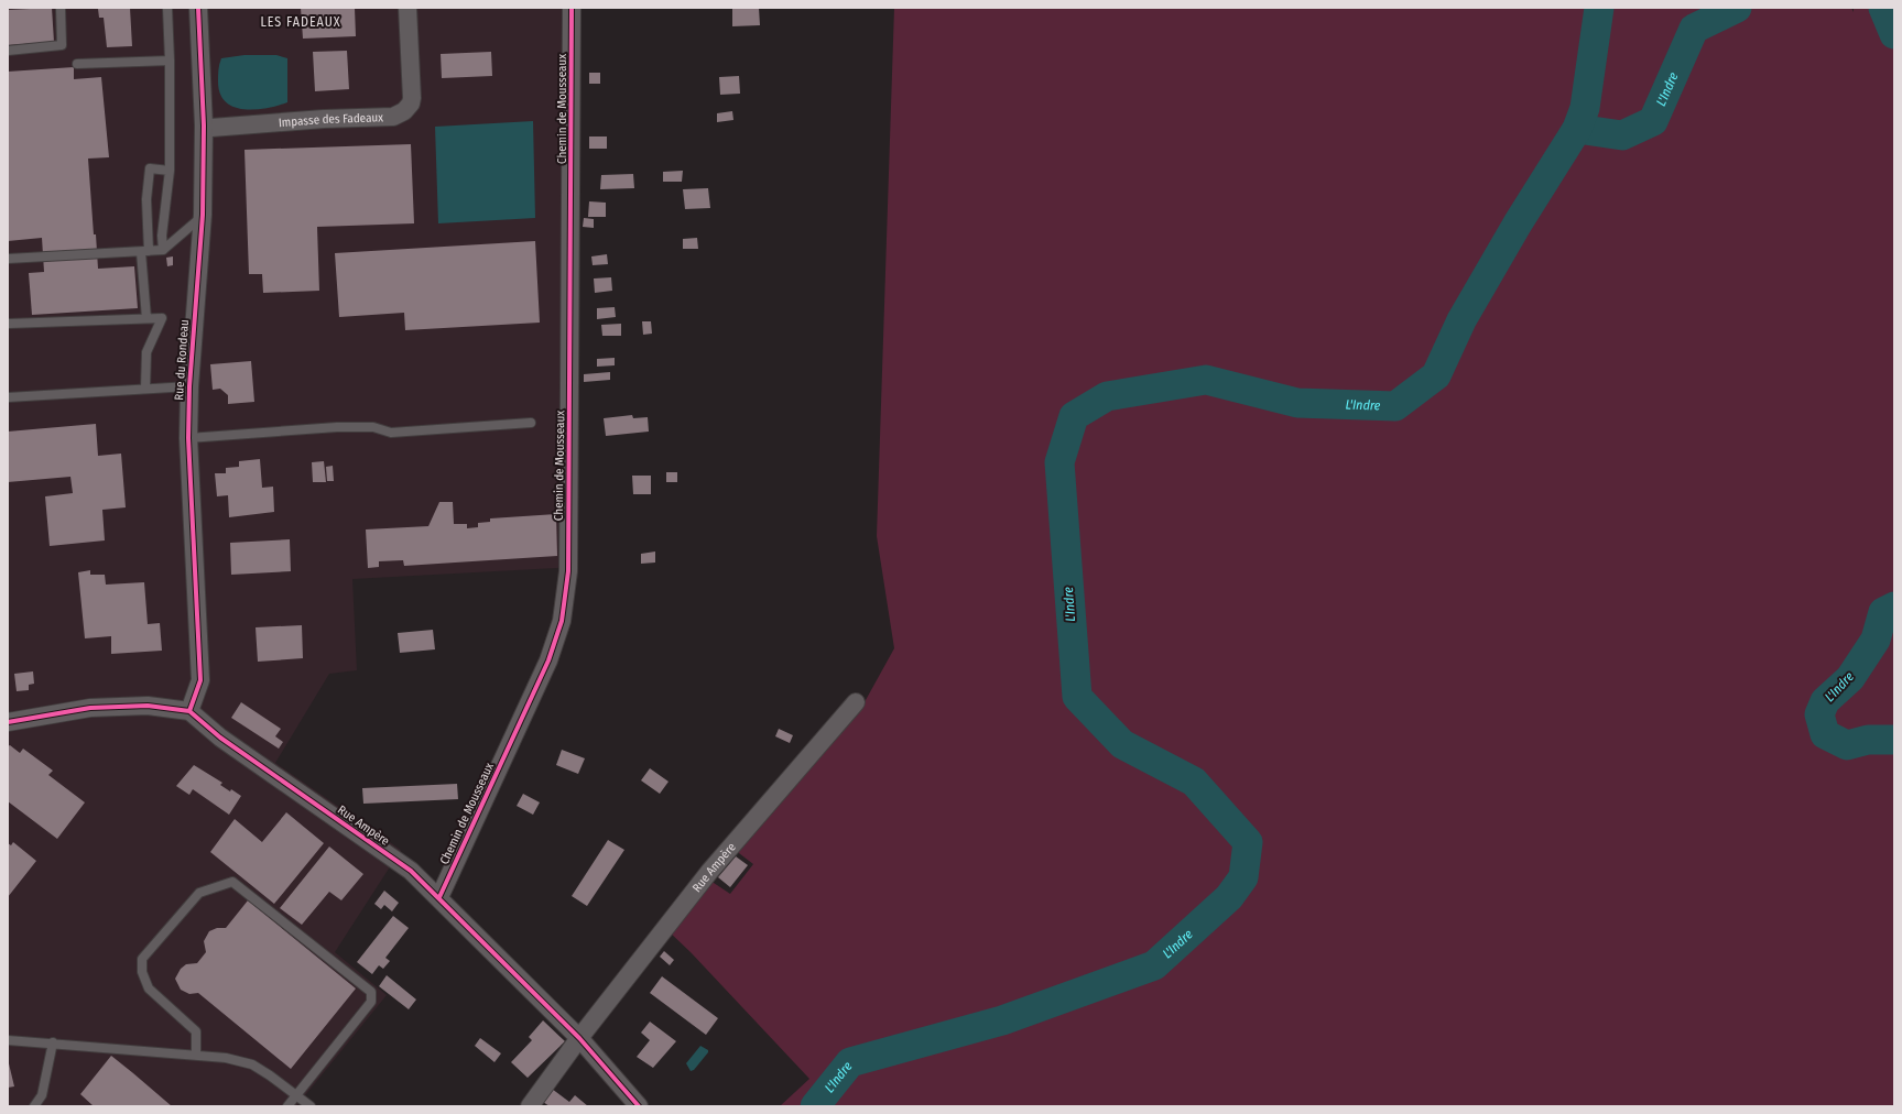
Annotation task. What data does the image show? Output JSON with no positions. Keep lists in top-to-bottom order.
{
  "streets": {
    "street": [
      "Chemin de Mousseaux",
      "Impasse des Fadeaux",
      "Rue du Rondeau",
      "Rue Ampère"
    ]
  },
  "crossings": [
    ["Chemin de Mousseaux", "Rue Ampère"],
    ["Impasse des Fadeaux", "Rue du Rondeau"],
    ["Rue du Rondeau", "Rue Ampère"]
  ],
  "districts": ["LES FADEAUX"],
  "water": ["L'Indre"]
}
